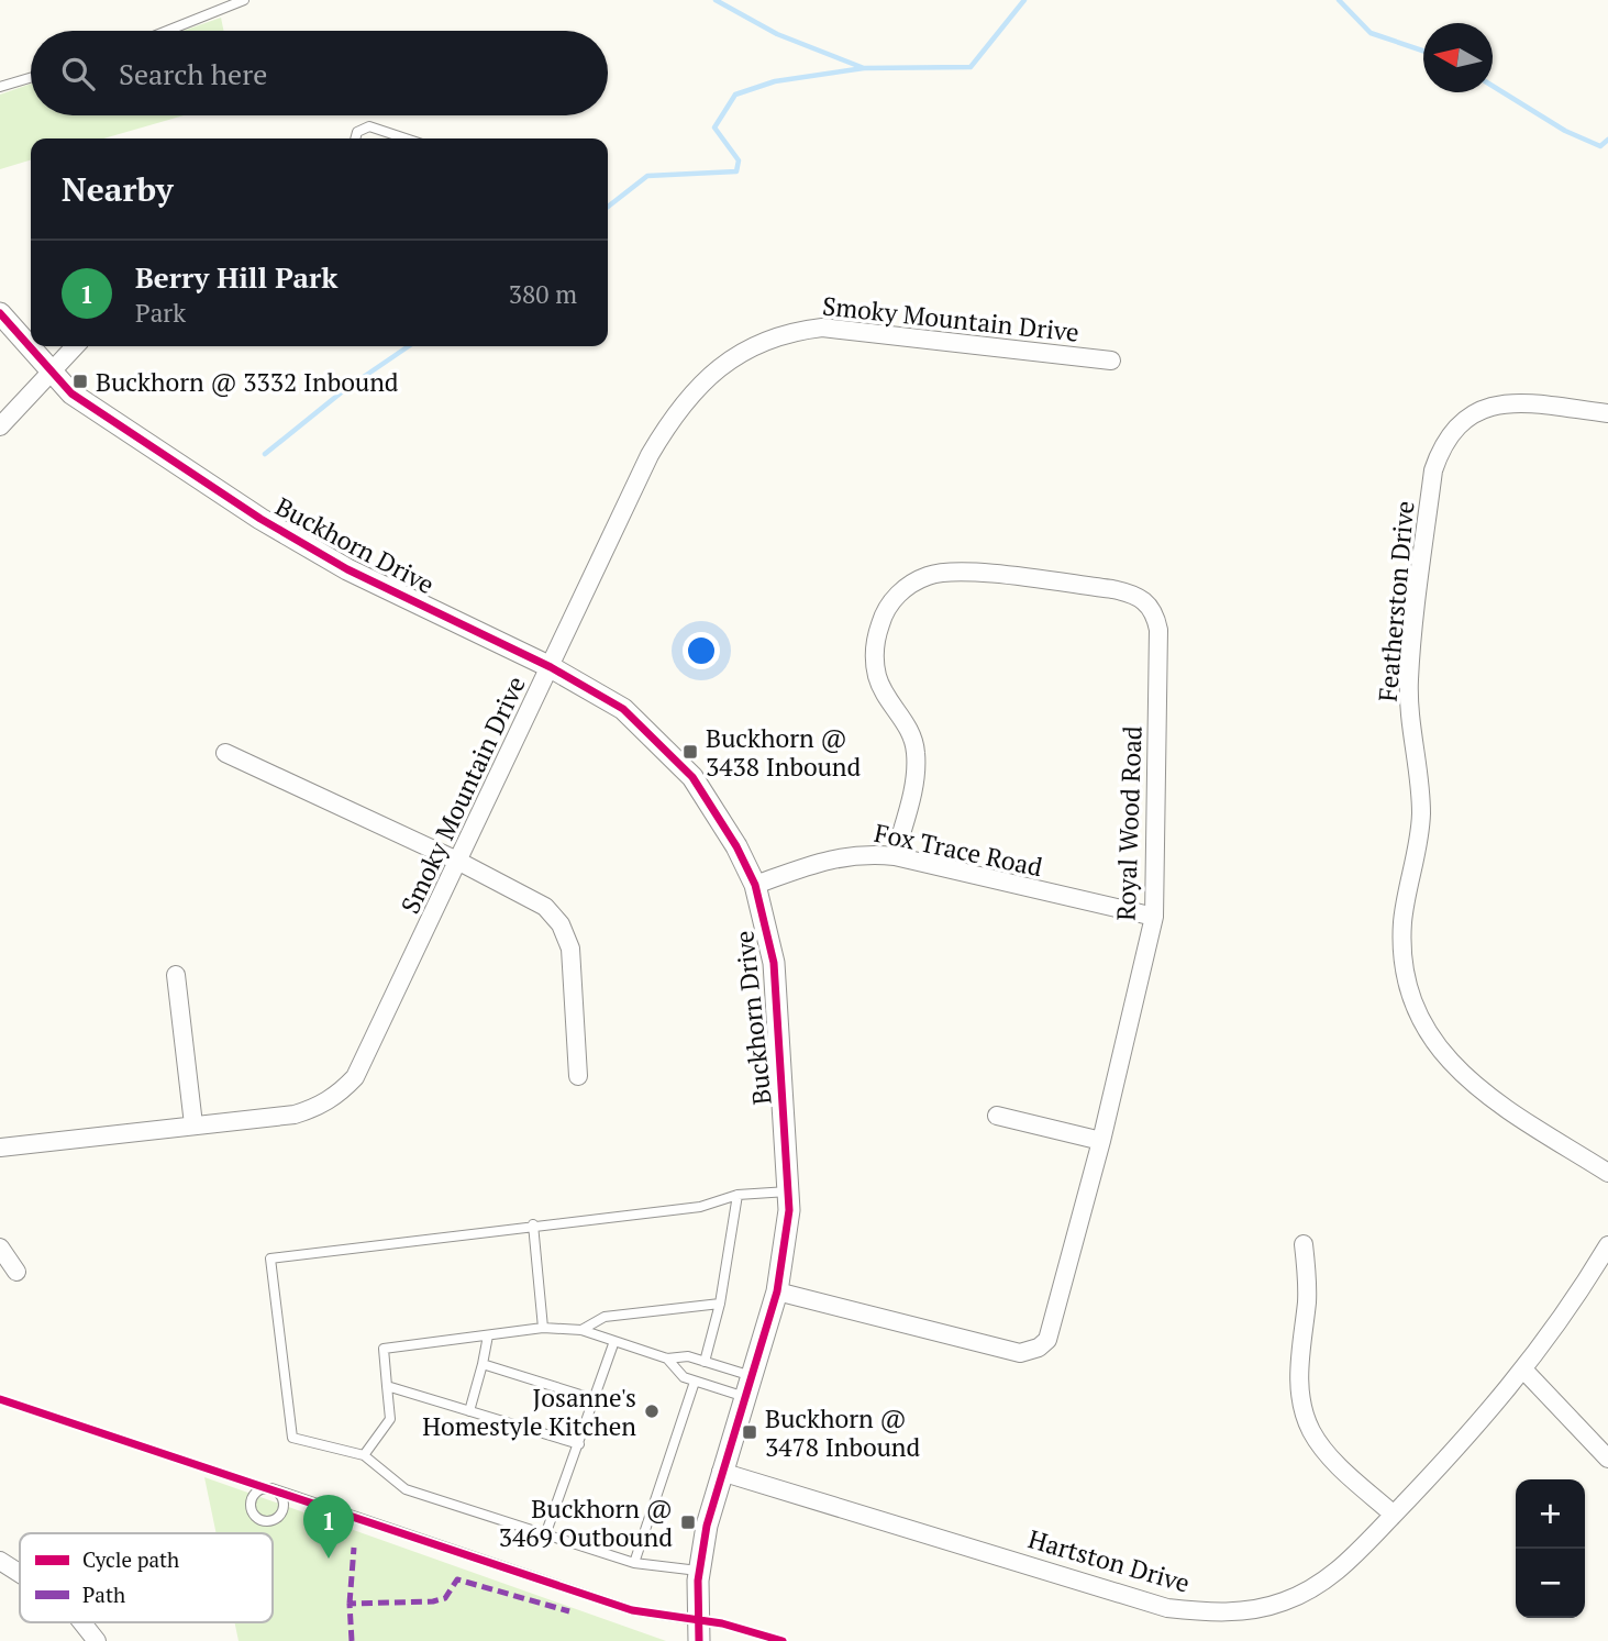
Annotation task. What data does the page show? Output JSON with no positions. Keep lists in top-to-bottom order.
{
  "streets": {
    "street": [
      "Smoky Mountain Drive",
      "Buckhorn Drive",
      "Featherston Drive",
      "Royal Wood Road",
      "Fox Trace Road",
      "Hartston Drive"
    ]
  },
  "crossings": [
    ["Smoky Mountain Drive", "Buckhorn Drive"],
    ["Buckhorn Drive", "Royal Wood Road"],
    ["Buckhorn Drive", "Fox Trace Road"],
    ["Buckhorn Drive", "Hartston Drive"],
    ["Royal Wood Road", "Fox Trace Road"]
  ],
  "places": {
    "transit": [
      "Buckhorn @ 3332 Inbound",
      "Buckhorn @ 3438 Inbound",
      "Buckhorn @ 3478 Inbound",
      "Buckhorn @ 3469 Outbound"
    ],
    "other": ["Josanne's Homestyle Kitchen"]
  },
  "legend": ["Cycle path", "Path"],
  "north": "left",
  "page": {
    "search": "Search here",
    "heading": "Nearby",
    "list": [
      {
        "mark": "1",
        "name": "Berry Hill Park",
        "note": "Park",
        "value": "380 m"
      }
    ],
    "map_buttons": ["+", "−"],
    "pins": "1"
  }
}
